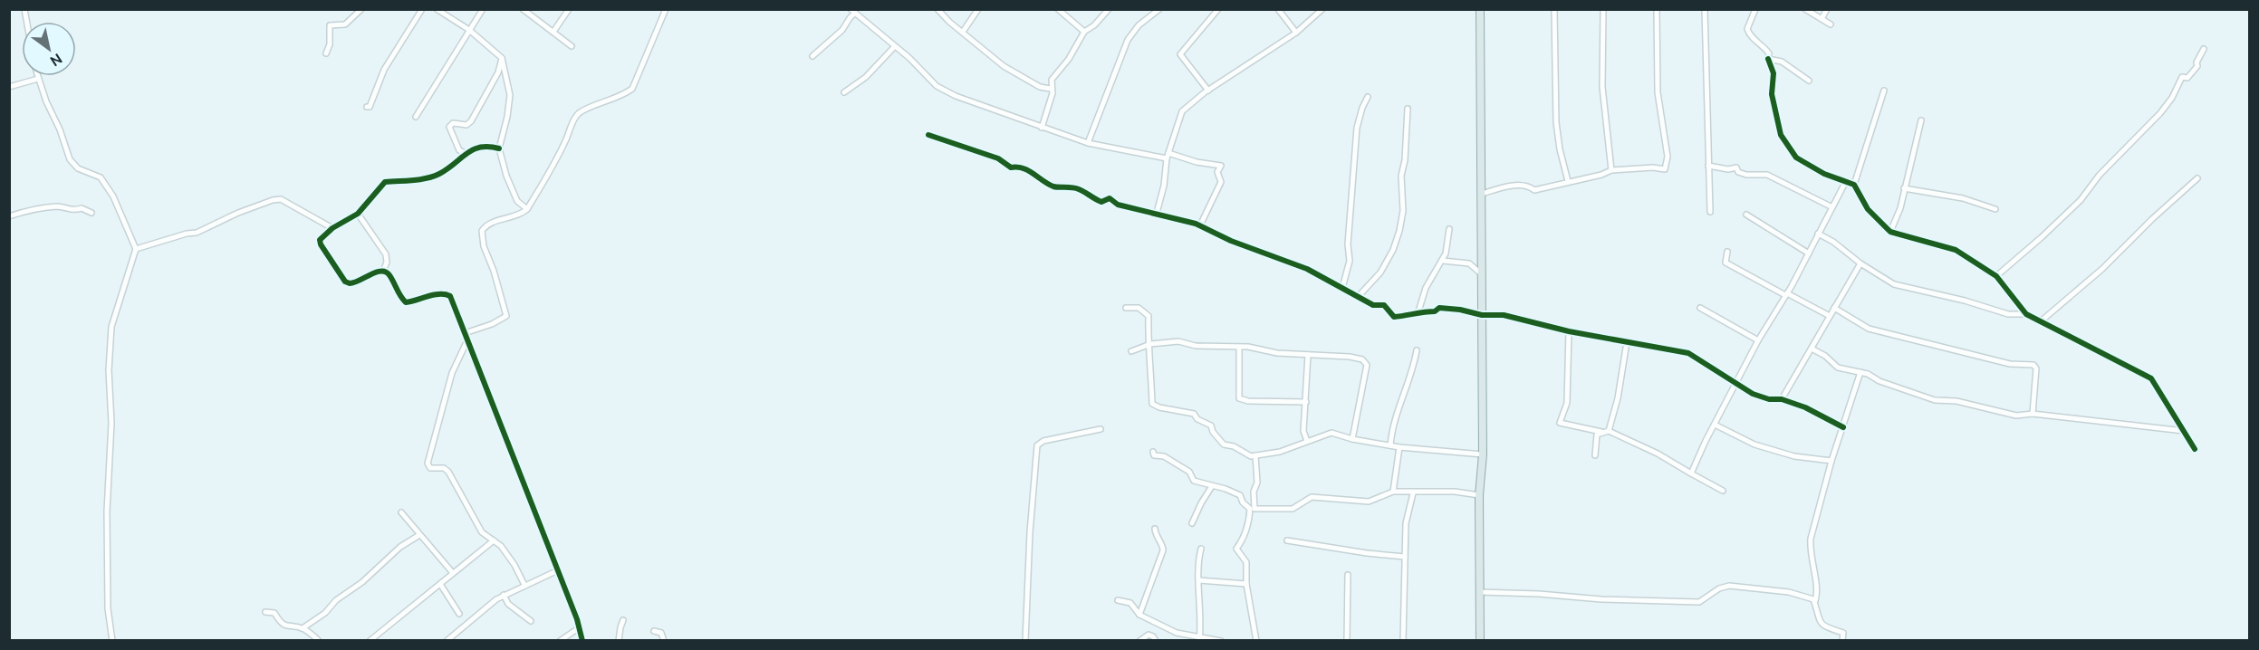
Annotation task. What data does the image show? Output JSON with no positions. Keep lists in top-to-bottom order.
{
  "north": "bottom right"
}
